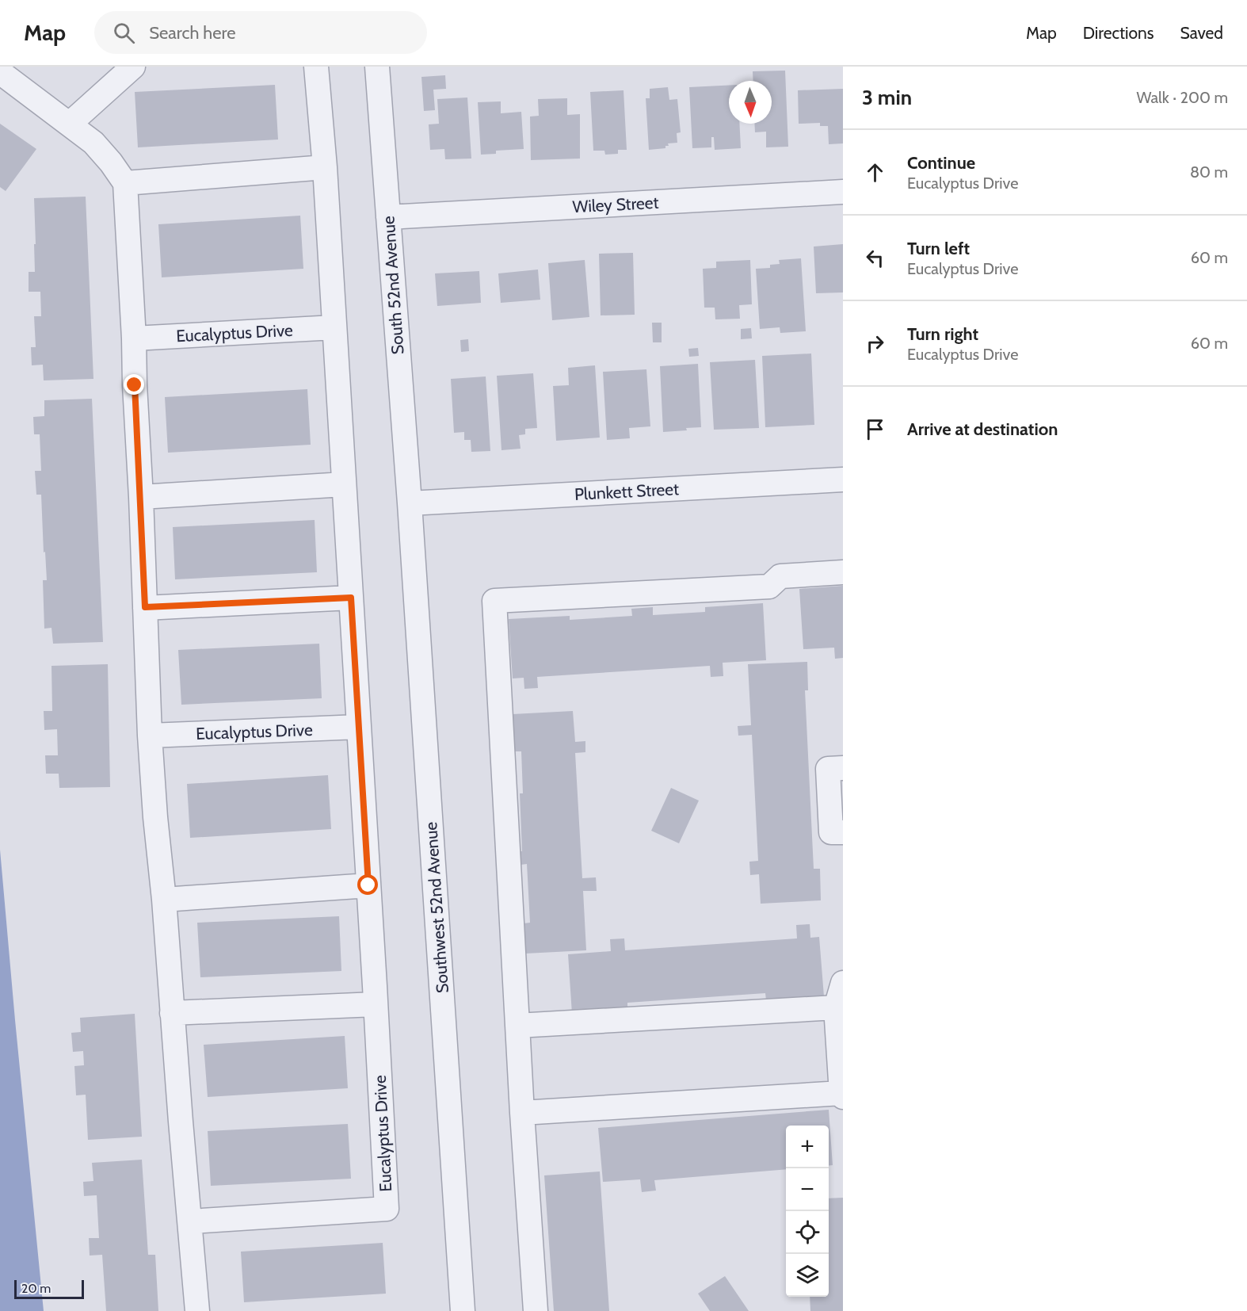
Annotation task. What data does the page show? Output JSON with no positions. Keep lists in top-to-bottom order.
{
  "streets": {
    "street": [
      "Wiley Street",
      "South 52nd Avenue",
      "Eucalyptus Drive",
      "Plunkett Street",
      "Southwest 52nd Avenue"
    ]
  },
  "crossings": [
    ["Wiley Street", "South 52nd Avenue"],
    ["South 52nd Avenue", "Plunkett Street"],
    ["South 52nd Avenue", "Southwest 52nd Avenue"],
    ["Plunkett Street", "Southwest 52nd Avenue"]
  ],
  "scale_bar": "20 m",
  "north": "bottom",
  "page": {
    "header": "Map",
    "search": "Search here",
    "nav": ["Map", "Directions", "Saved"],
    "heading": ["3 min", "Walk · 200 m"],
    "list": [
      ["Continue", "Eucalyptus Drive", "80 m"],
      ["Turn left", "Eucalyptus Drive", "60 m"],
      ["Turn right", "Eucalyptus Drive", "60 m"],
      "Arrive at destination"
    ],
    "map_buttons": ["+", "−"],
    "scale": "20 m"
  }
}
